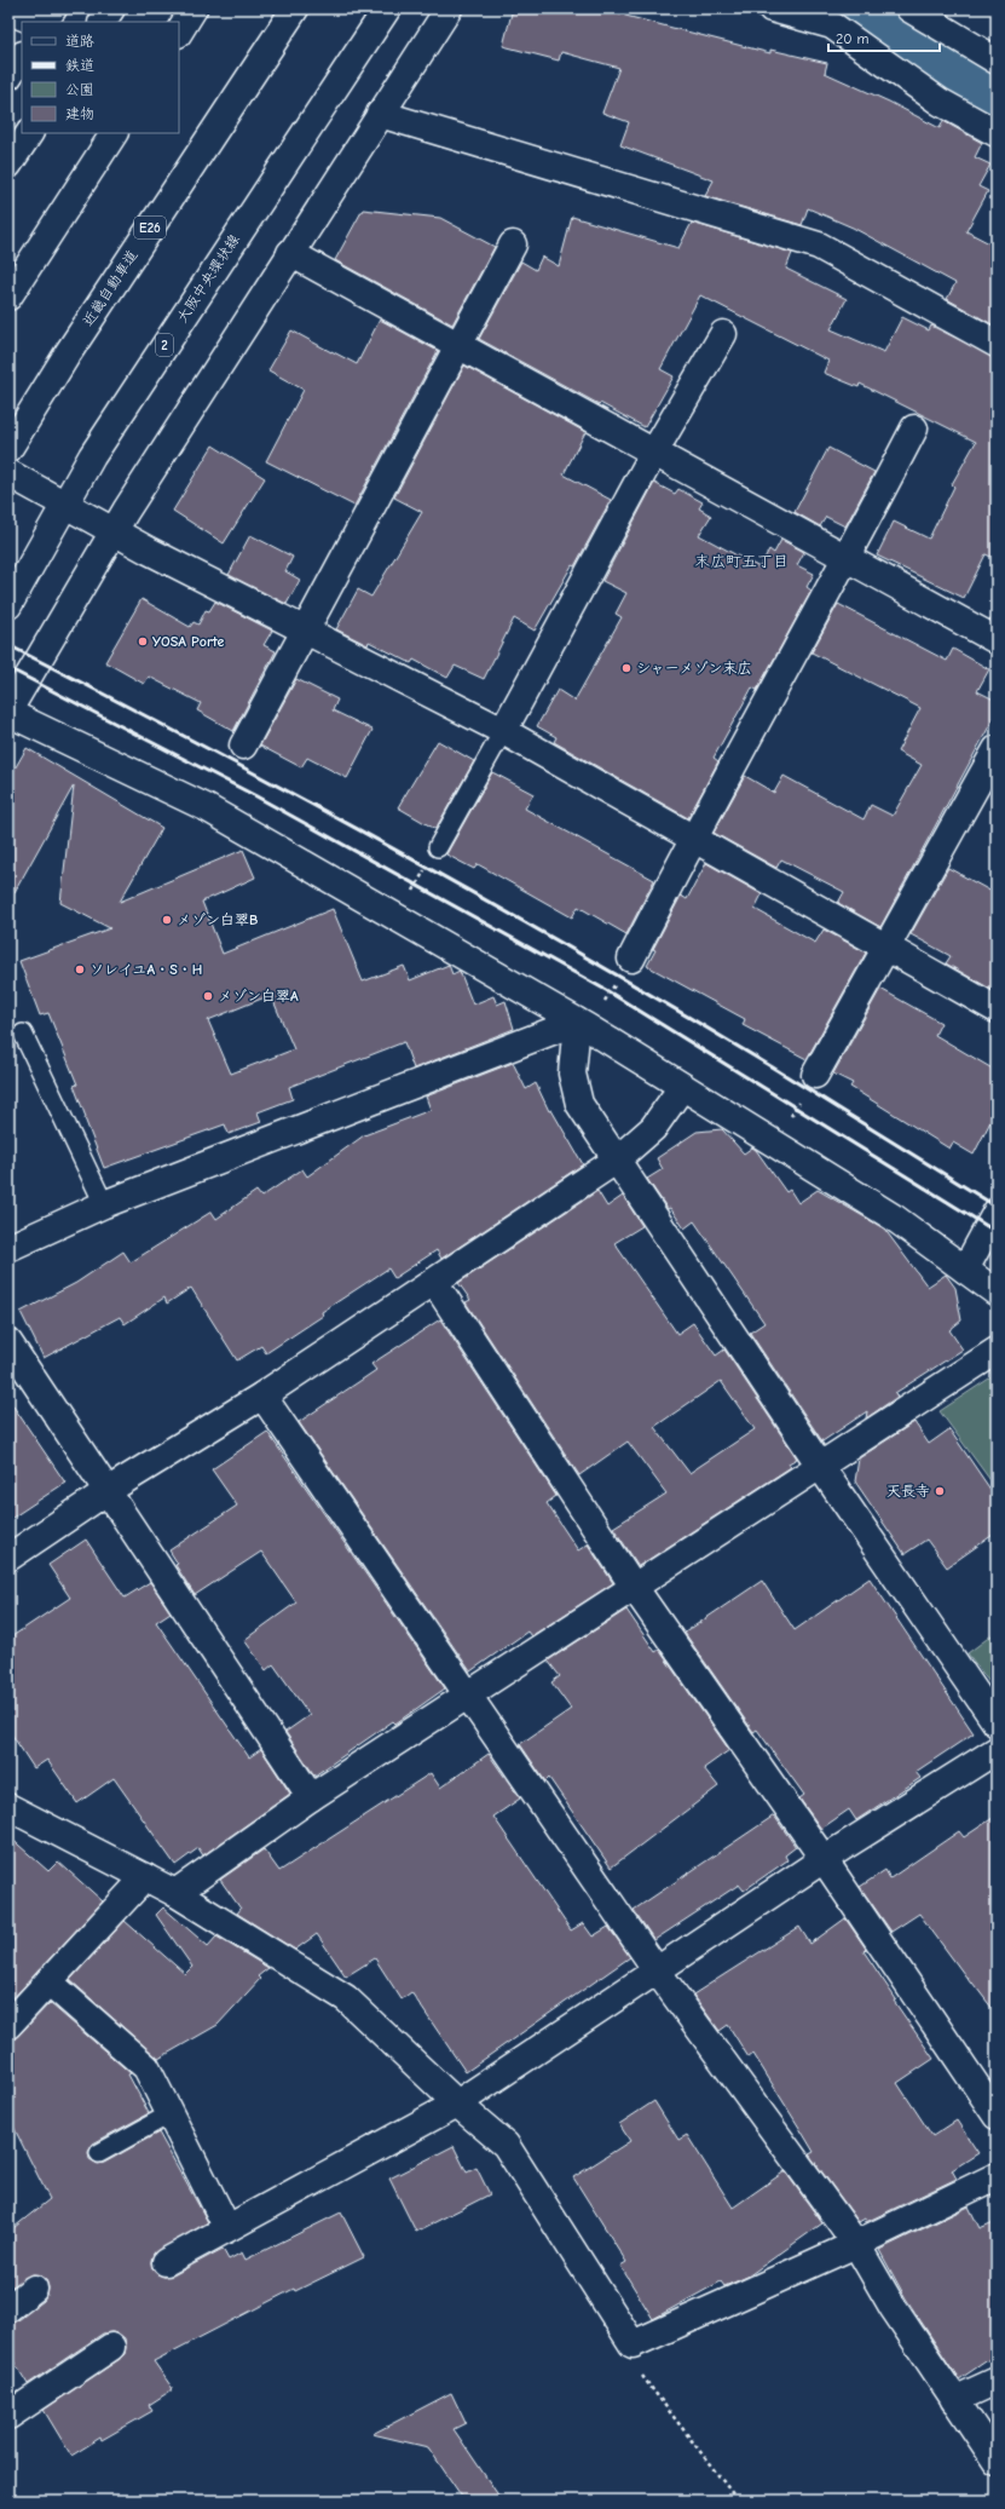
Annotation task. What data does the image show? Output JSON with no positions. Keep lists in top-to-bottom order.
{
  "streets": {
    "main road": [
      "E26",
      "大阪中央環状線",
      "近畿自動車道",
      "2"
    ]
  },
  "districts": ["末広町五丁目"],
  "places": [
    "YOSA Porte",
    "シャーメゾン末広",
    "メゾン白翠B",
    "ソレイユA・S・H",
    "メゾン白翠A",
    "天長寺"
  ],
  "legend": [
    "道路",
    "鉄道",
    "公園",
    "建物"
  ],
  "scale_bar": "20 m"
}
